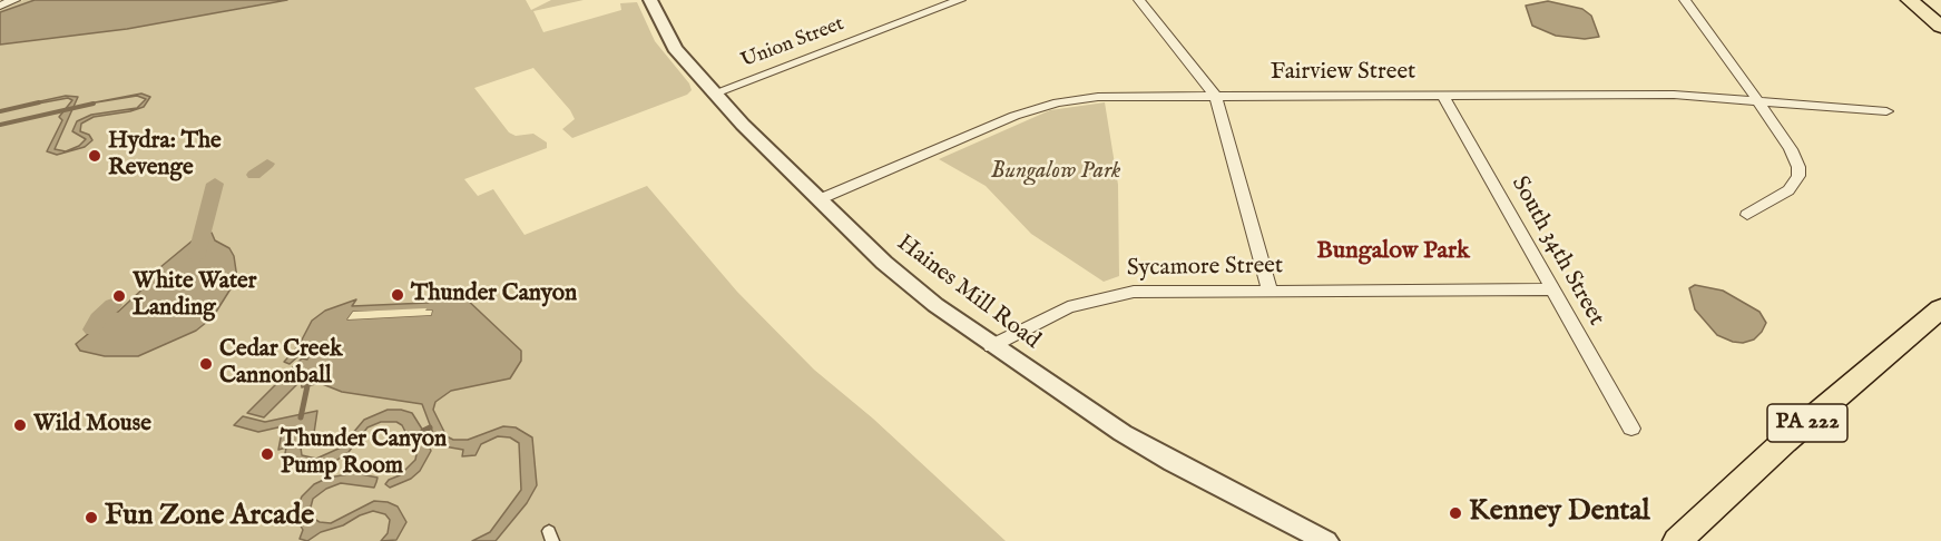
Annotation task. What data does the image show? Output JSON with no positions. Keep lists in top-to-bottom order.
{
  "streets": {
    "main road": ["PA 222"],
    "street": [
      "Union Street",
      "Fairview Street",
      "South 34th Street",
      "Sycamore Street",
      "Haines Mill Road"
    ]
  },
  "crossings": [
    ["Union Street", "Haines Mill Road"],
    ["Fairview Street", "South 34th Street"],
    ["Fairview Street", "Haines Mill Road"],
    ["South 34th Street", "Sycamore Street"],
    ["Sycamore Street", "Haines Mill Road"]
  ],
  "districts": ["Bungalow Park"],
  "parks": ["Bungalow Park"],
  "places": [
    "Hydra: The Revenge",
    "Thunder Canyon",
    "White Water Landing",
    "Cedar Creek Cannonball",
    "Wild Mouse",
    "Thunder Canyon Pump Room",
    "Kenney Dental",
    "Fun Zone Arcade"
  ]
}
